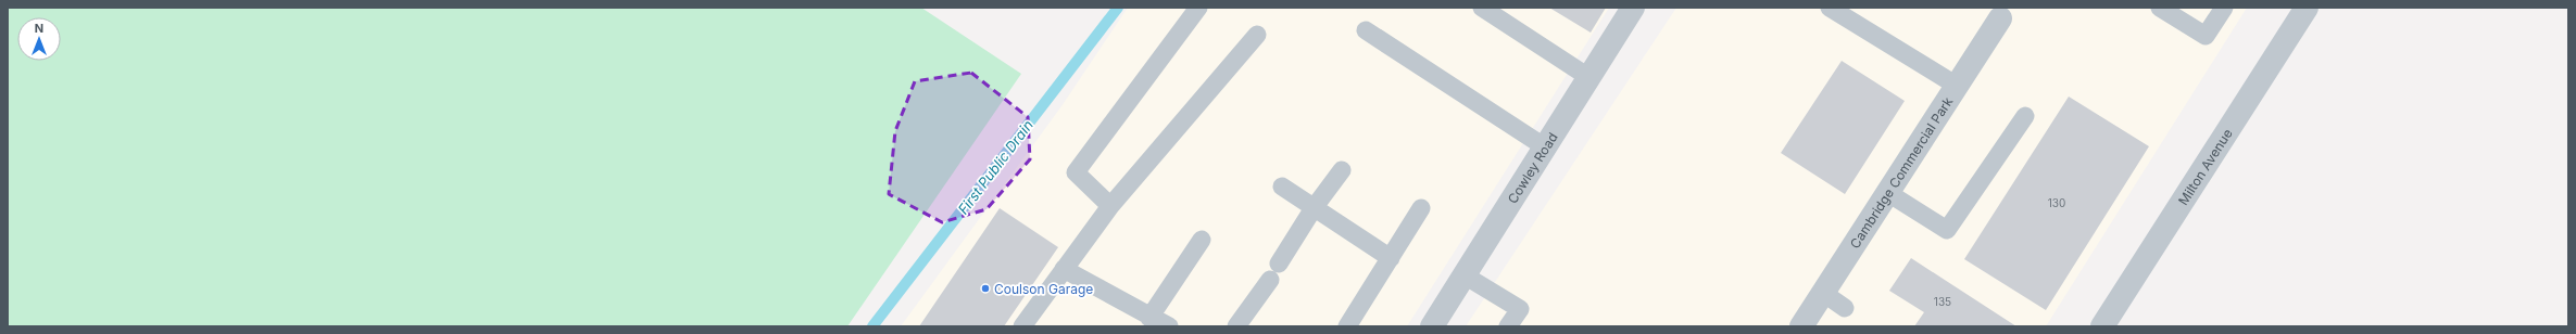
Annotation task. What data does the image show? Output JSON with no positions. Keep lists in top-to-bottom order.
{
  "streets": {
    "street": ["Cowley Road", "Milton Avenue", "Cambridge Commercial Park"]
  },
  "water": ["First Public Drain"],
  "places": ["Coulson Garage"],
  "house_numbers": ["130", "135"],
  "north": "top"
}
